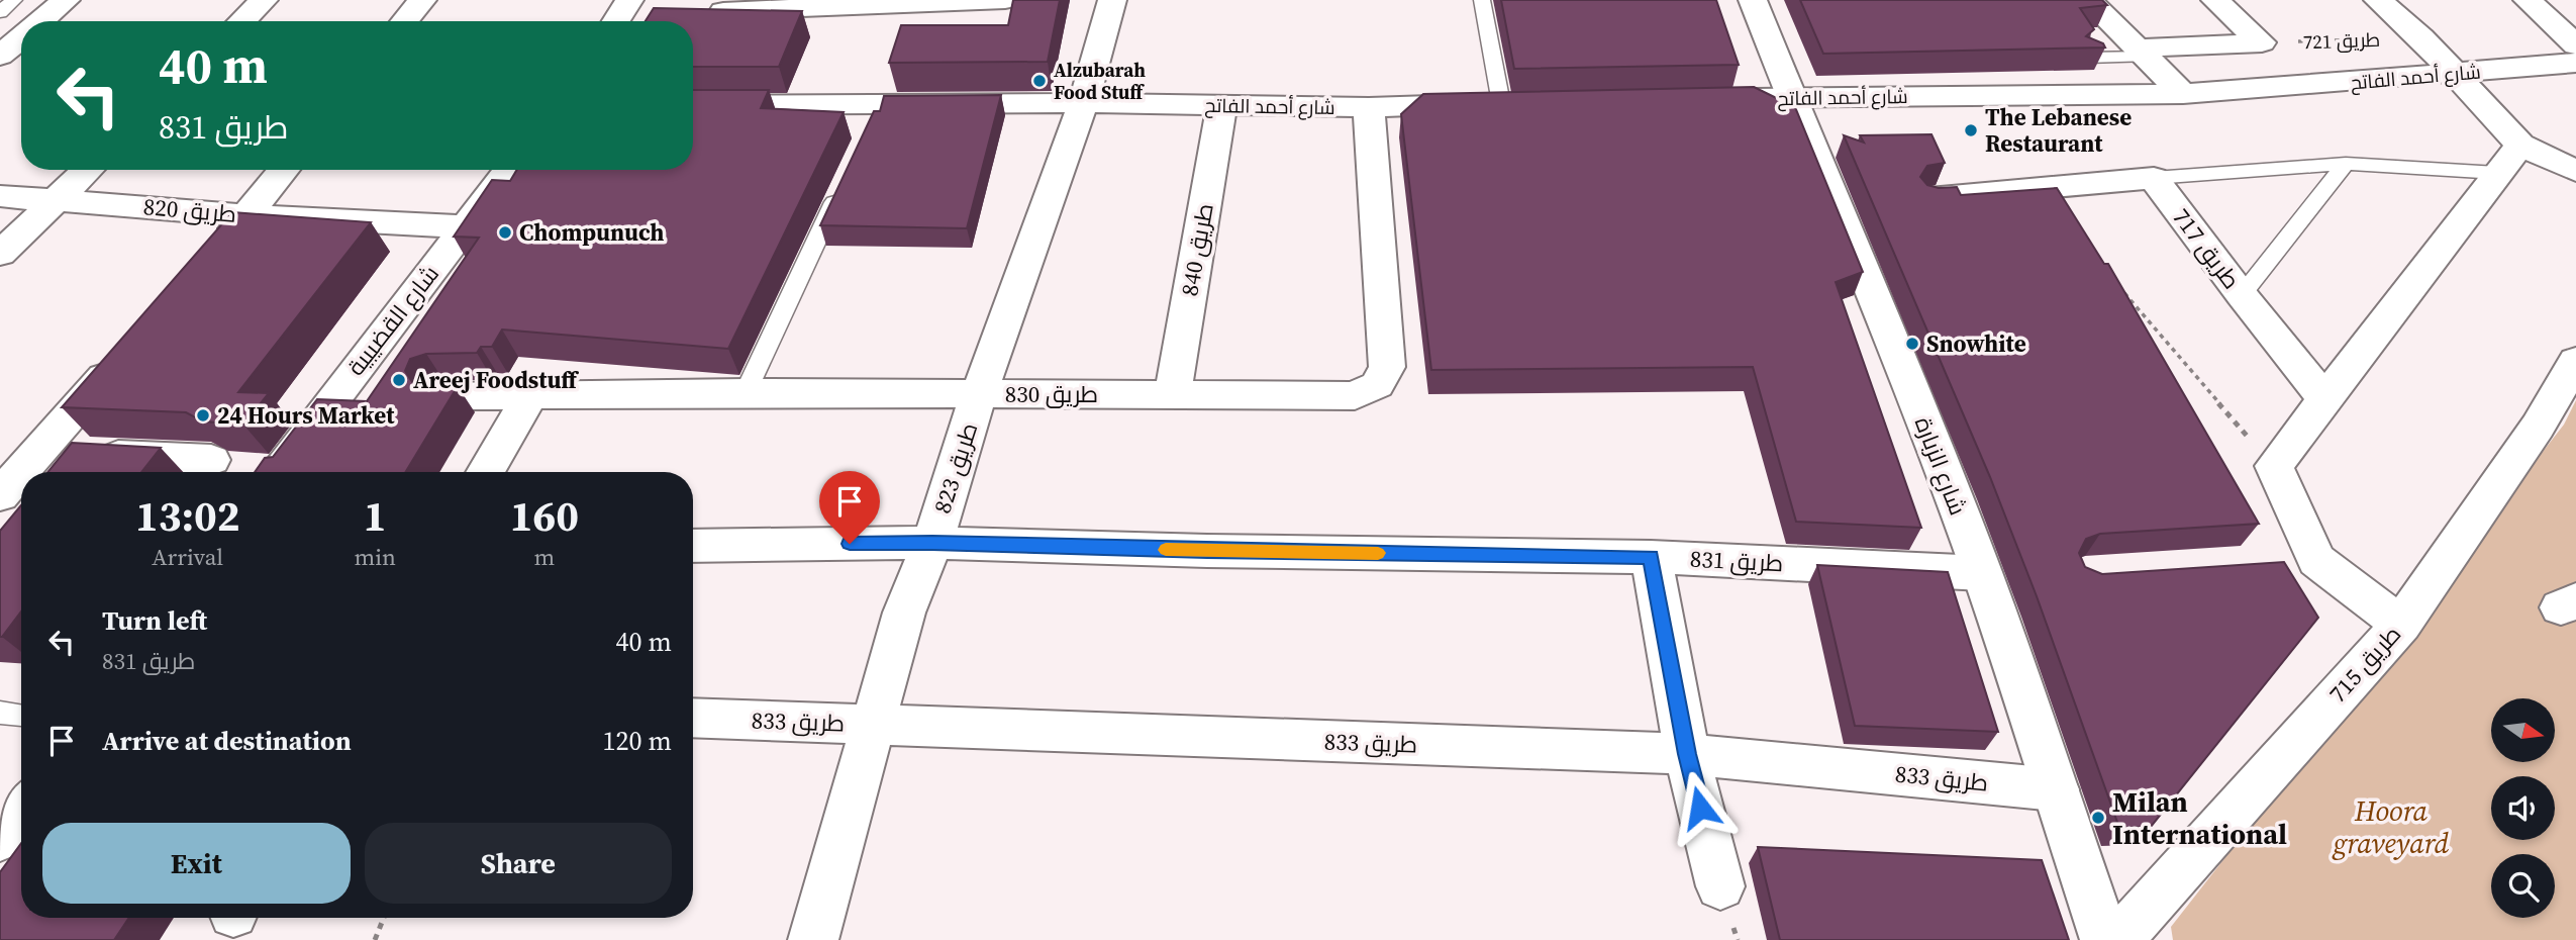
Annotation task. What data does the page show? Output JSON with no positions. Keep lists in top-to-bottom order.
{
  "streets": {
    "street": [
      "شارع أحمد الفاتح",
      "طريق 820",
      "طريق 717",
      "طريق 840",
      "شارع القضيبية",
      "طريق 830",
      "شارع الزبارة",
      "طريق 823",
      "طريق 831",
      "طريق 715",
      "طريق 833"
    ],
    "path": ["طريق 721"]
  },
  "crossings": [
    ["شارع أحمد الفاتح", "طريق 840"],
    ["شارع أحمد الفاتح", "طريق 830"],
    ["شارع أحمد الفاتح", "شارع الزبارة"],
    ["شارع أحمد الفاتح", "طريق 823"],
    ["طريق 820", "شارع القضيبية"],
    ["طريق 840", "طريق 830"],
    ["طريق 830", "طريق 823"],
    ["شارع الزبارة", "طريق 831"],
    ["شارع الزبارة", "طريق 833"],
    ["طريق 823", "طريق 831"],
    ["طريق 823", "طريق 833"]
  ],
  "parks": ["Hoora graveyard"],
  "places": [
    "Alzubarah Food Stuff",
    "The Lebanese Restaurant",
    "Chompunuch",
    "Snowhite",
    "Areej Foodstuff",
    "24 Hours Market",
    "Milan International"
  ],
  "north": "right",
  "page": {
    "turn": ["40 m", "طريق 831"],
    "eta": [
      "13:02",
      "Arrival",
      "1",
      "min",
      "160",
      "m"
    ],
    "list": [
      {
        "name": "Turn left",
        "note": "طريق 831",
        "value": "40 m"
      },
      {
        "name": "Arrive at destination",
        "value": "120 m"
      }
    ],
    "buttons": ["Exit", "Share"]
  }
}
